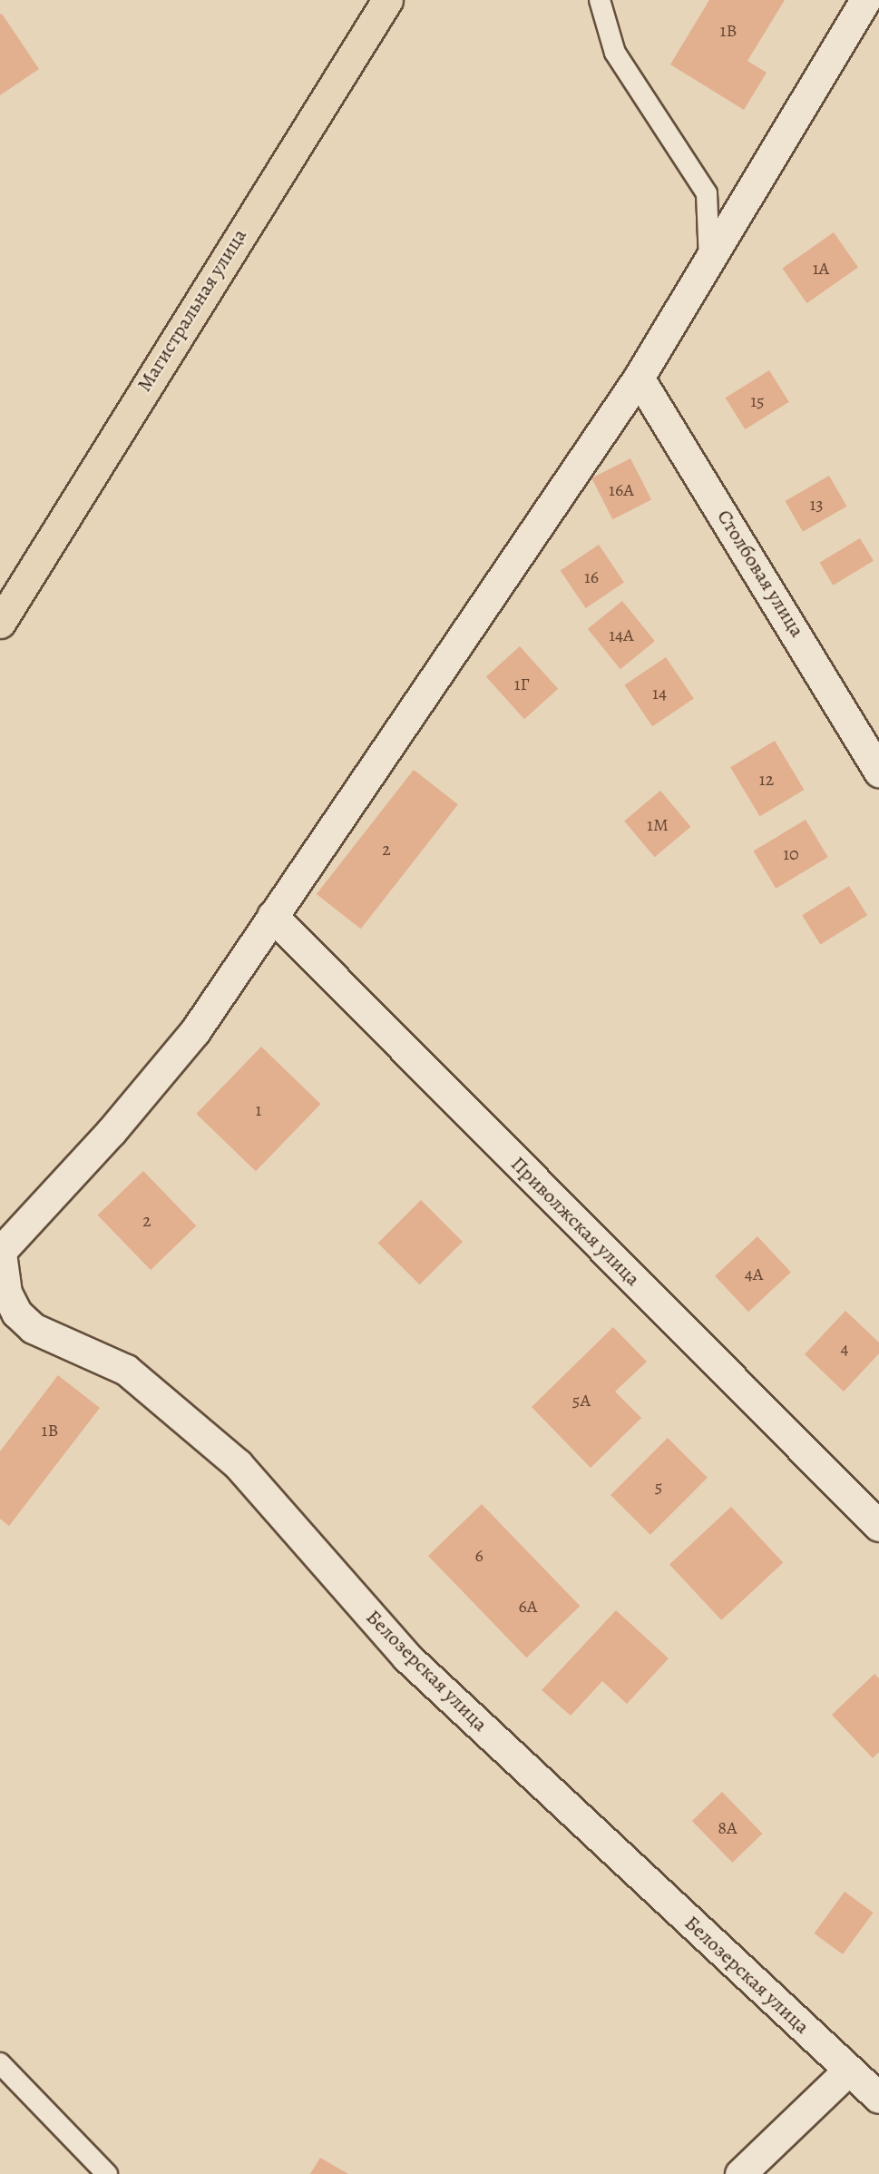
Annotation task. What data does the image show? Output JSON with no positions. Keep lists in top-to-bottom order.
{
  "streets": {
    "highway": ["Магистральная улица"],
    "street": ["Столбовая улица", "Приволжская улица", "Белозерская улица"]
  },
  "house_numbers": [
    "1В",
    "1А",
    "15",
    "16А",
    "13",
    "16",
    "14А",
    "1Г",
    "14",
    "12",
    "1М",
    "2",
    "10",
    "1",
    "2",
    "4А",
    "4",
    "5А",
    "1В",
    "5",
    "6",
    "6А",
    "8А"
  ]
}
